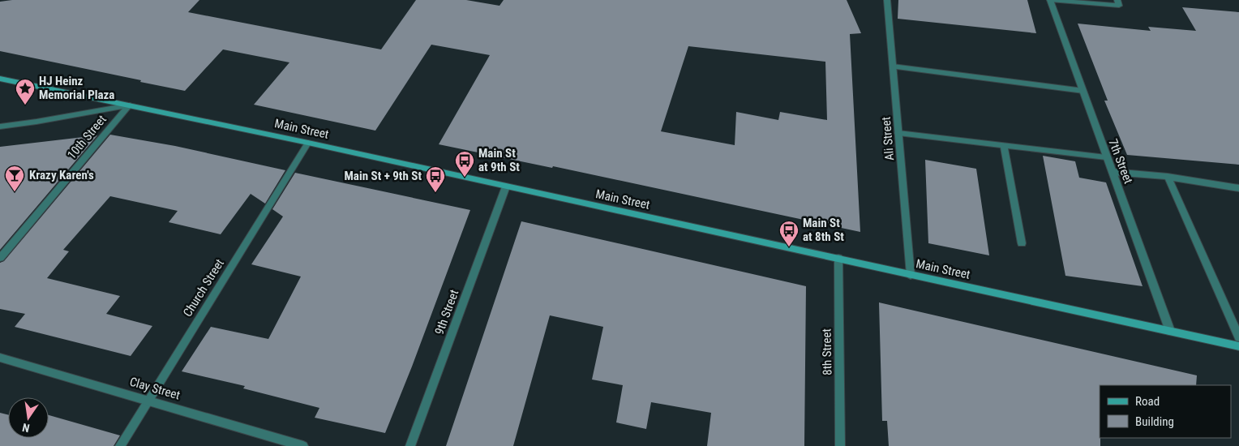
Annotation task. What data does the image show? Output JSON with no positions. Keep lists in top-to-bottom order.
{
  "streets": {
    "main road": ["Main Street"],
    "street": [
      "10th Street",
      "Ali Street",
      "7th Street",
      "Church Street",
      "9th Street",
      "8th Street",
      "Clay Street"
    ]
  },
  "crossings": [
    ["Main Street", "10th Street"],
    ["Main Street", "Ali Street"],
    ["Main Street", "7th Street"],
    ["Main Street", "Church Street"],
    ["Main Street", "9th Street"],
    ["Main Street", "8th Street"],
    ["Church Street", "Clay Street"]
  ],
  "places": {
    "place": ["HJ Heinz Memorial Plaza"],
    "bus stop": ["Main St at 9th St", "Main St + 9th St", "Main St at 8th St"],
    "bar": ["Krazy Karen's"]
  },
  "legend": ["Road", "Building"],
  "north": "bottom"
}
